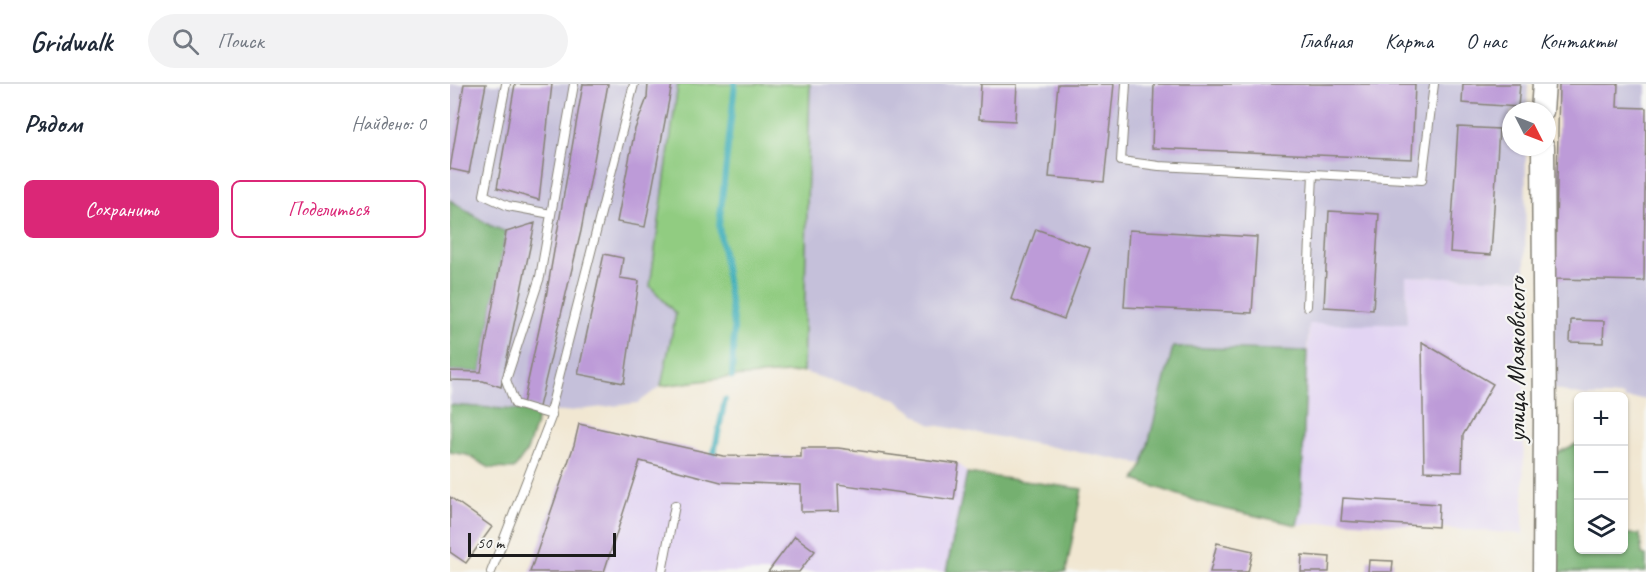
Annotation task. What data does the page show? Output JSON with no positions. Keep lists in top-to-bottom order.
{
  "streets": {
    "street": ["улица Маяковского"]
  },
  "scale_bar": "50 m",
  "north": "bottom right",
  "page": {
    "header": "Gridwalk",
    "search": "Поиск",
    "nav": [
      "Главная",
      "Карта",
      "О нас",
      "Контакты"
    ],
    "heading": ["Рядом", "Найдено: 0"],
    "buttons": ["Сохранить", "Поделиться"],
    "map_buttons": ["+", "−"],
    "scale": "50 m"
  }
}
